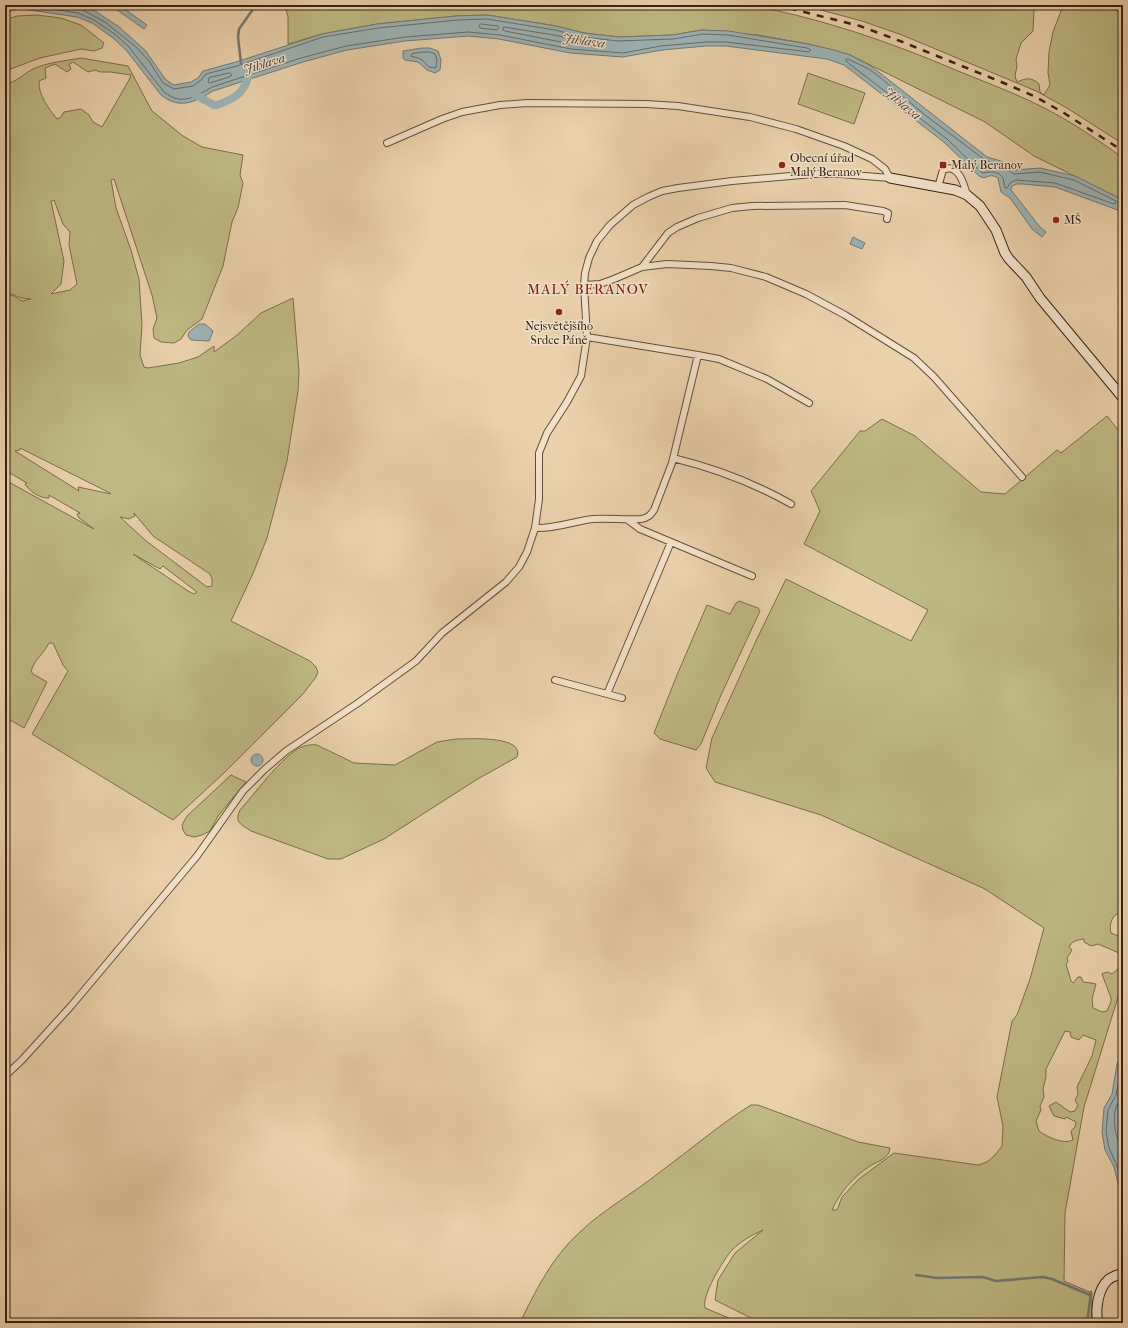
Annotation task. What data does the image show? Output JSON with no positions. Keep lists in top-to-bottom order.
{
  "districts": ["MALÝ BERANOV"],
  "water": ["Jihlava"],
  "places": {
    "other": ["Obecní úřad Malý Beranov", "MŠ", "Nejsvětějšího Srdce Páně"],
    "transit": ["Malý Beranov"]
  }
}
